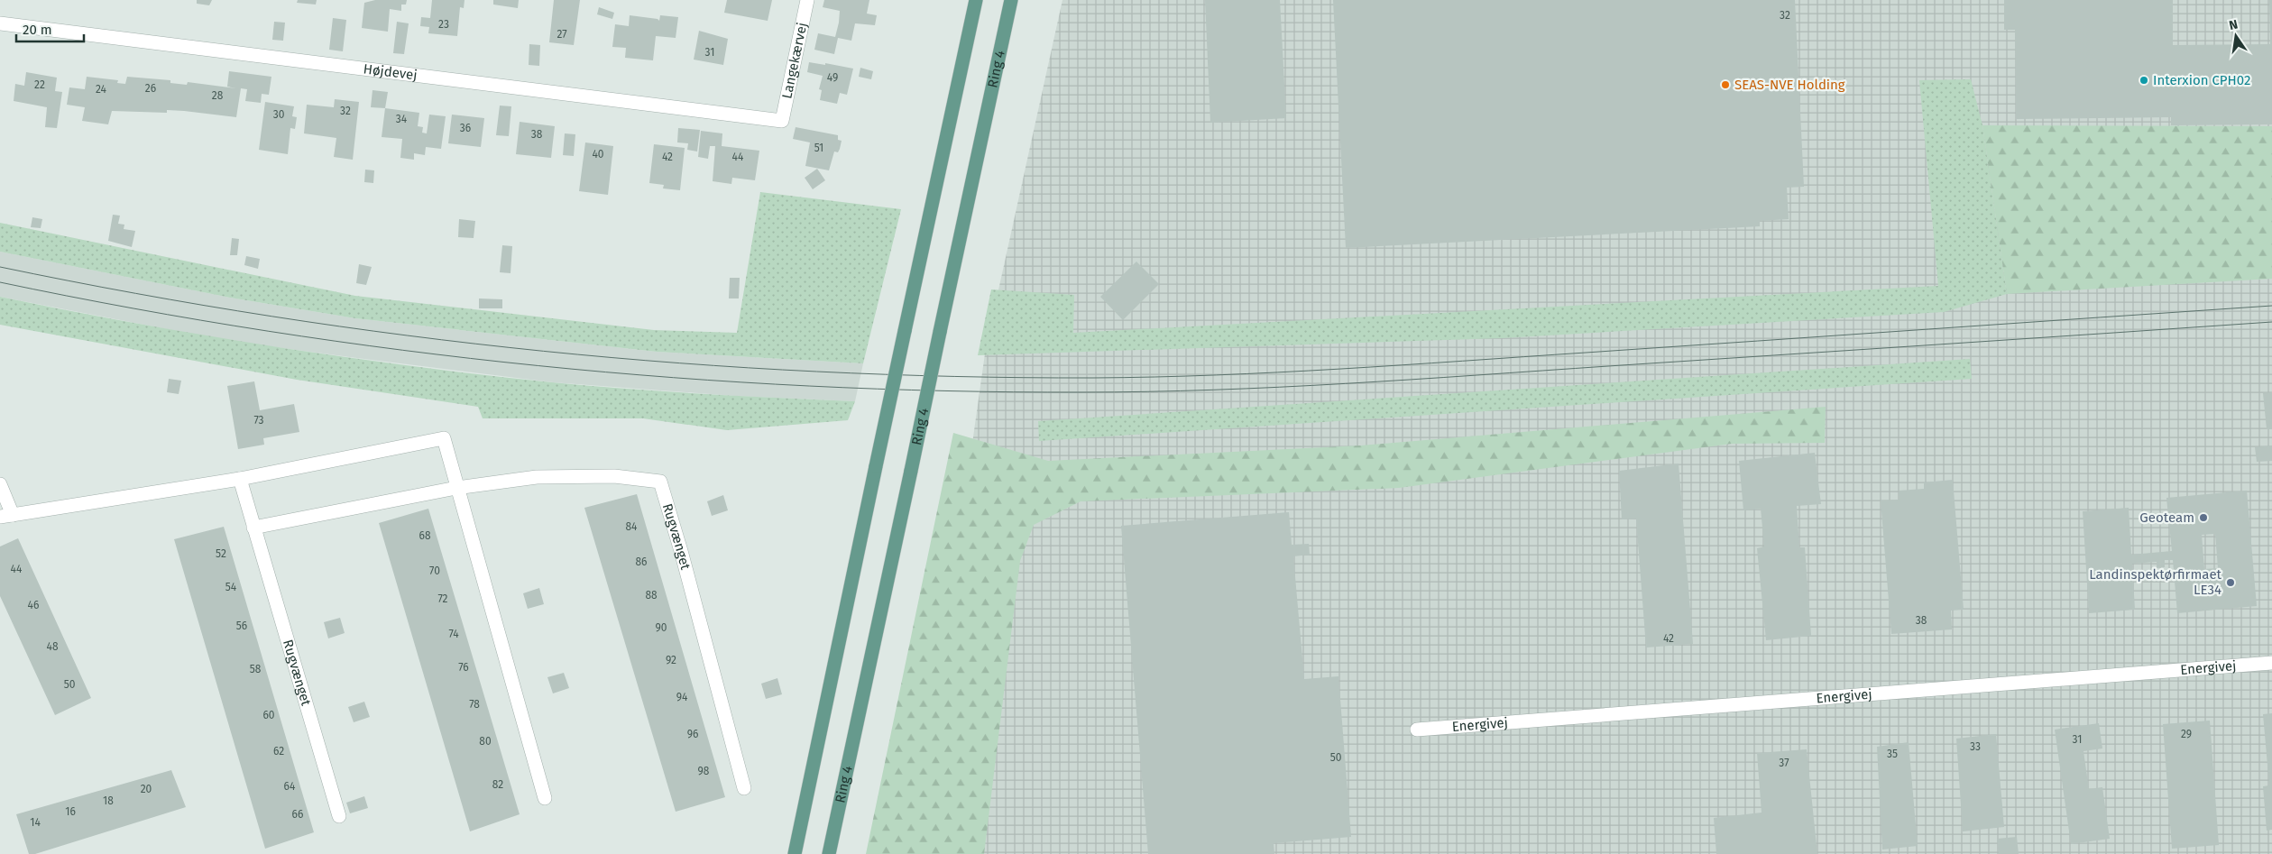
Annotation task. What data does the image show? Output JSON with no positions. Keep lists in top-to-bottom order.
{
  "streets": {
    "main road": ["Ring 4"],
    "street": [
      "Langekærvej",
      "Højdevej",
      "Rugvænget",
      "Energivej"
    ]
  },
  "crossings": [
    ["Langekærvej", "Højdevej"]
  ],
  "places": [
    "Interxion CPH02",
    "SEAS-NVE Holding",
    "Geoteam",
    "Landinspektørfirmaet LE34"
  ],
  "house_numbers": [
    "32",
    "23",
    "27",
    "31",
    "49",
    "22",
    "26",
    "24",
    "28",
    "32",
    "30",
    "34",
    "36",
    "38",
    "51",
    "40",
    "42",
    "44",
    "73",
    "84",
    "68",
    "52",
    "86",
    "44",
    "70",
    "54",
    "88",
    "72",
    "46",
    "38",
    "56",
    "90",
    "74",
    "42",
    "48",
    "92",
    "76",
    "58",
    "50",
    "94",
    "78",
    "60",
    "96",
    "29",
    "31",
    "80",
    "33",
    "62",
    "35",
    "50",
    "37",
    "98",
    "82",
    "64",
    "20",
    "18",
    "16",
    "66",
    "14"
  ],
  "scale_bar": "20 m",
  "north": "top"
}
